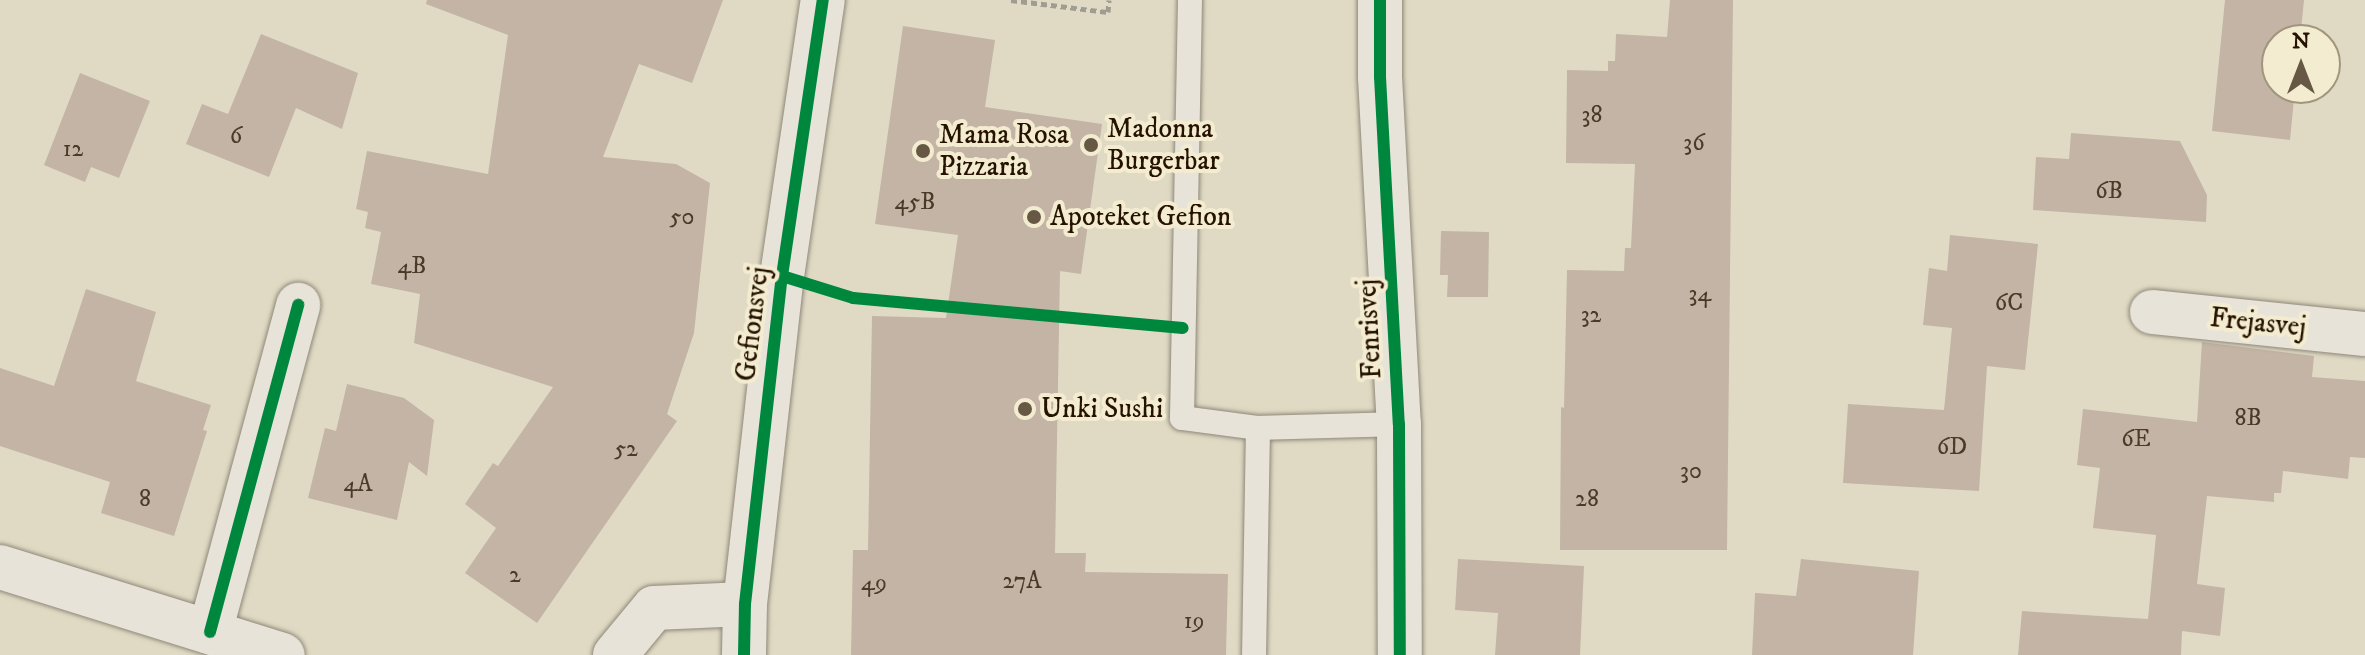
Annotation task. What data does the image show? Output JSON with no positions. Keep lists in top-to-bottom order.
{
  "streets": {
    "street": ["Frejasvej", "Gefionsvej", "Fenrisvej"]
  },
  "places": [
    "Madonna Burgerbar",
    "Mama Rosa Pizzaria",
    "Apoteket Gefion",
    "Unki Sushi"
  ],
  "house_numbers": [
    "38",
    "6",
    "36",
    "12",
    "6B",
    "45B",
    "50",
    "4B",
    "34",
    "6C",
    "32",
    "8B",
    "6E",
    "6D",
    "52",
    "30",
    "4A",
    "8",
    "28",
    "2",
    "27A",
    "49",
    "19"
  ],
  "north": "top"
}
